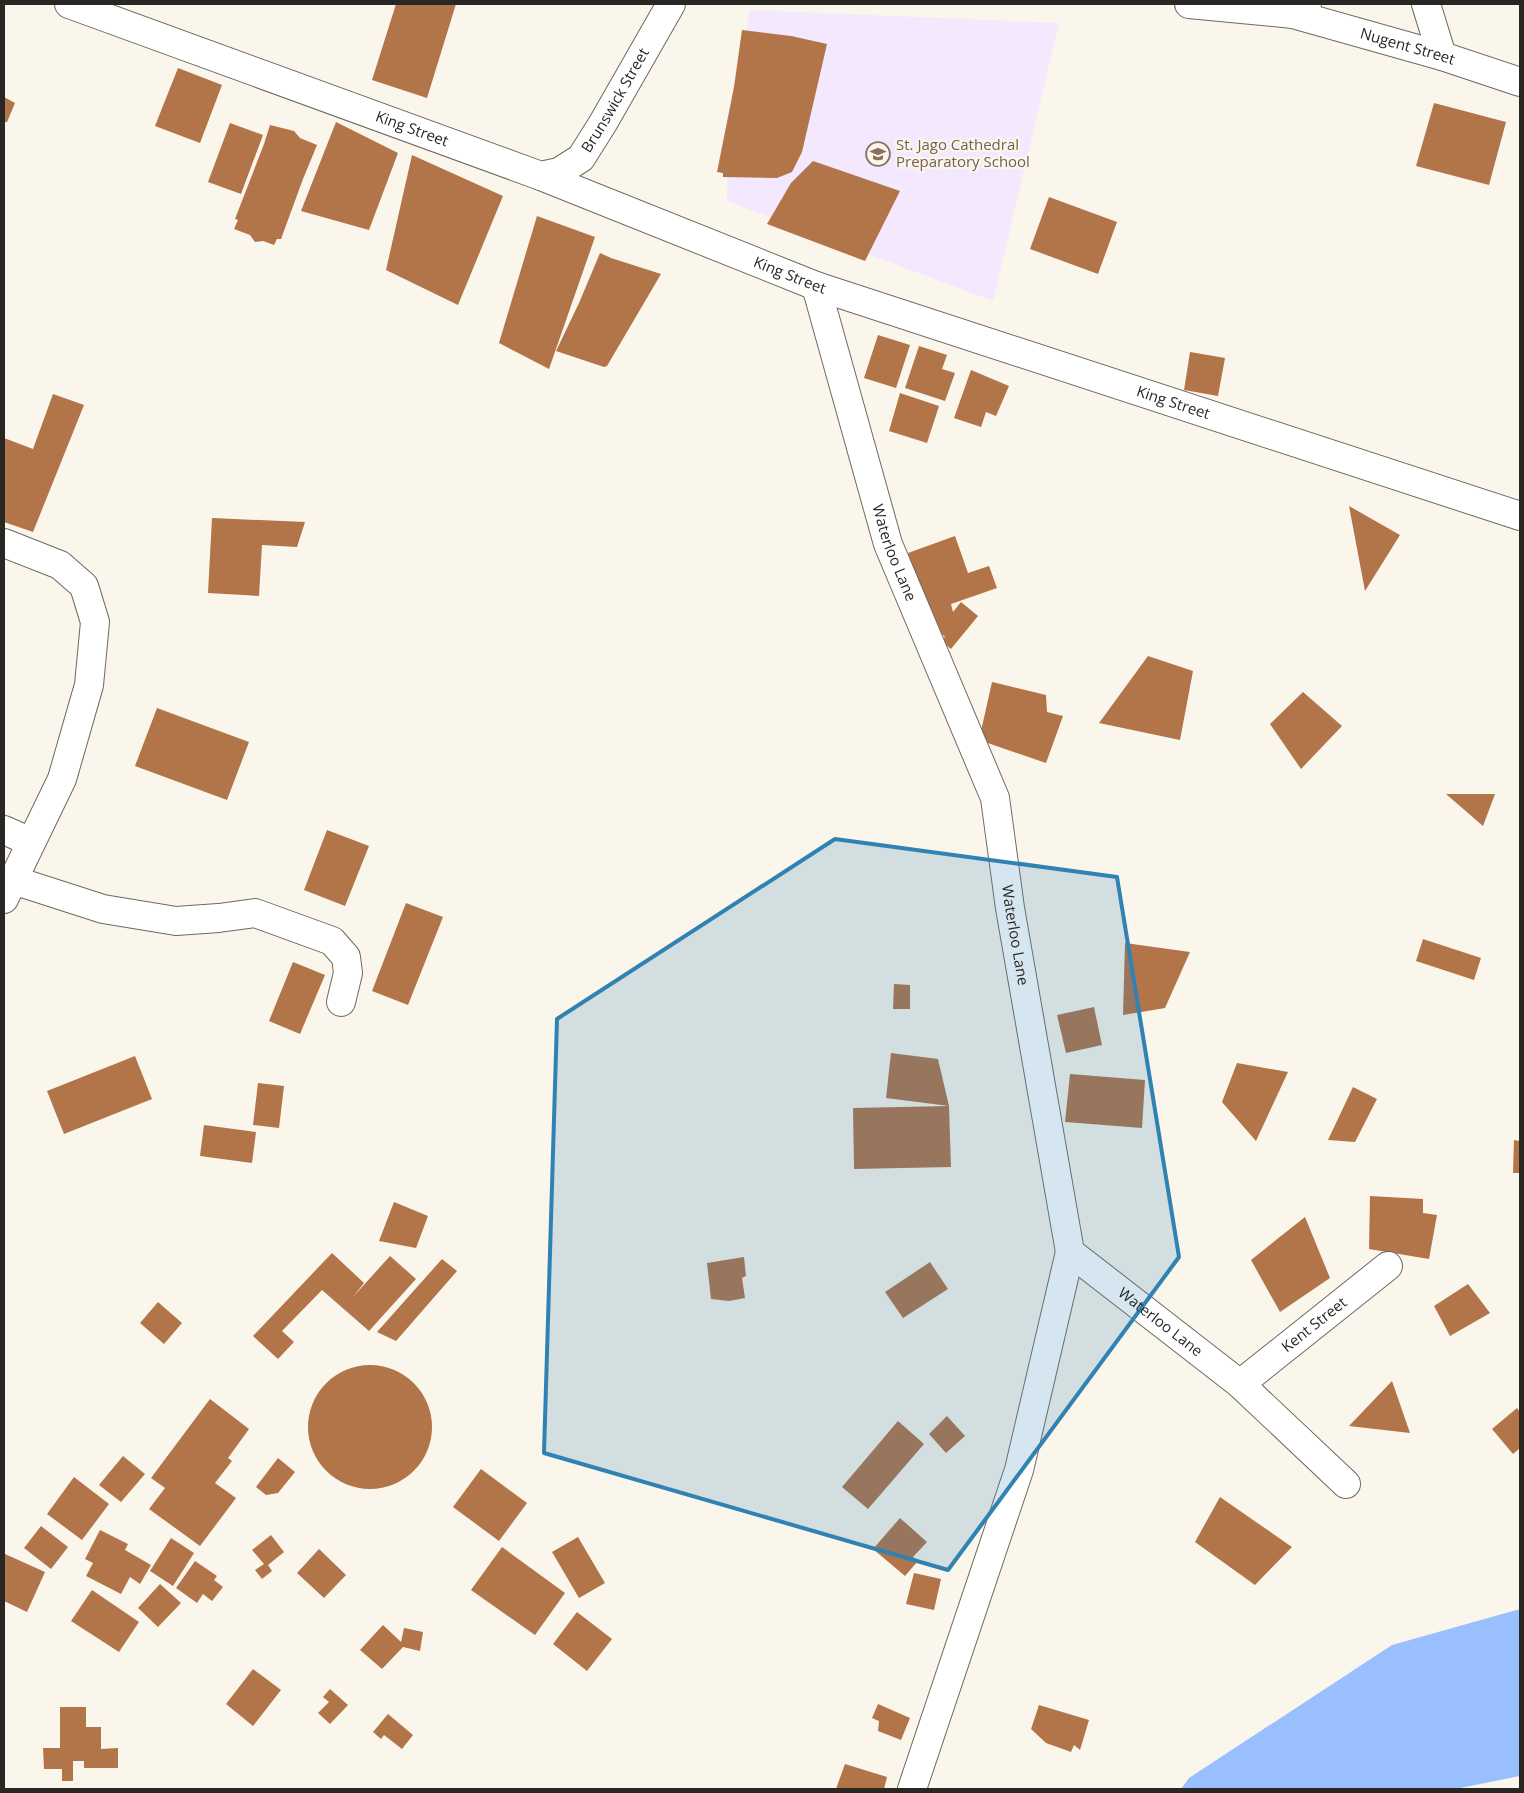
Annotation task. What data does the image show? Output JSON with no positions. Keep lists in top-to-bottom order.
{
  "streets": {
    "street": [
      "Nugent Street",
      "Brunswick Street",
      "King Street",
      "Waterloo Lane",
      "Kent Street"
    ]
  },
  "crossings": [
    ["Brunswick Street", "King Street"],
    ["King Street", "Waterloo Lane"],
    ["Waterloo Lane", "Kent Street"]
  ],
  "places": {
    "school or university": ["St. Jago Cathedral Preparatory School"]
  }
}
